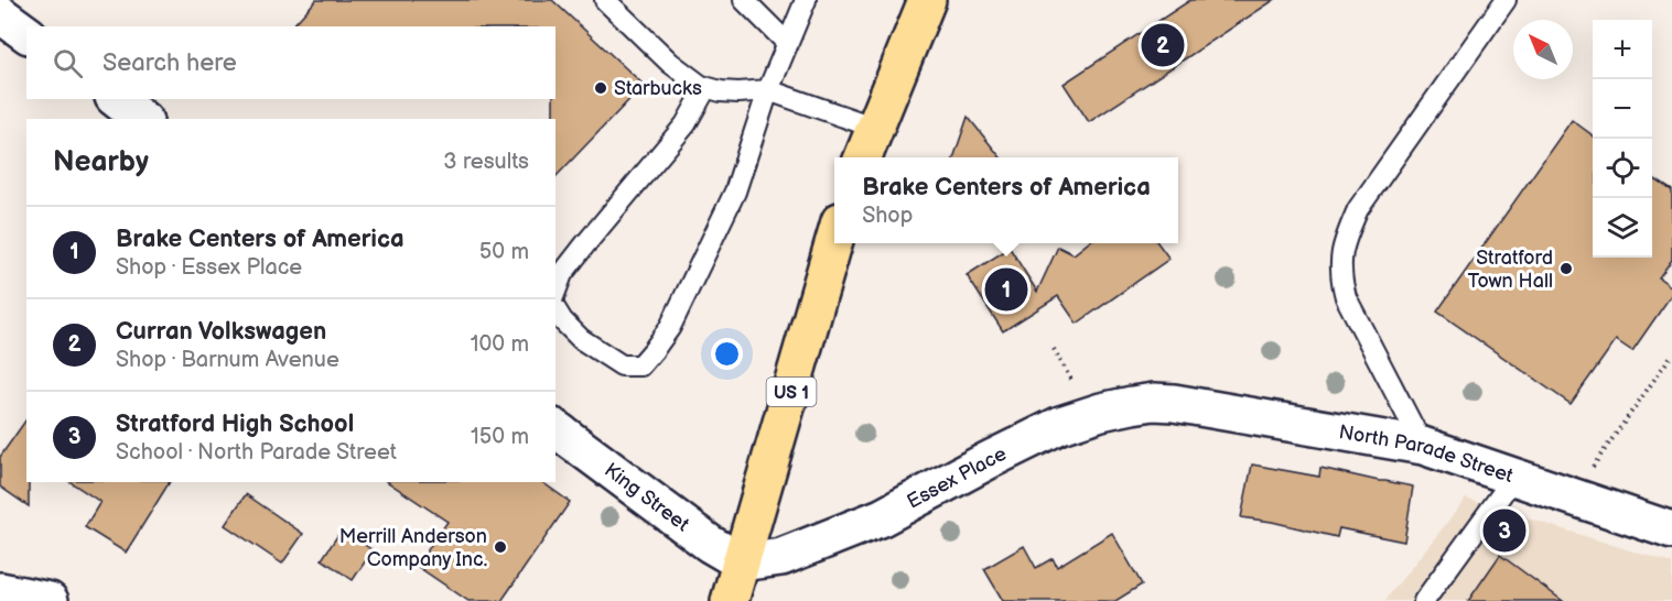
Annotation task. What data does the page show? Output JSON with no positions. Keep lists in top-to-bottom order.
{
  "streets": {
    "main road": ["US 1"],
    "street": ["North Parade Street", "Essex Place", "King Street"]
  },
  "crossings": [
    ["US 1", "Essex Place"],
    ["US 1", "King Street"],
    ["North Parade Street", "Essex Place"],
    ["Essex Place", "King Street"]
  ],
  "places": ["Starbucks", "Stratford Town Hall", "Merrill Anderson Company Inc."],
  "north": "top left",
  "page": {
    "map_buttons": ["+", "−"],
    "pins": ["2", "1", "3"],
    "search": "Search here",
    "heading": ["Nearby", "3 results"],
    "popup": ["Brake Centers of America", "Shop"],
    "list": [
      {
        "mark": "1",
        "name": "Brake Centers of America",
        "note": "Shop · Essex Place",
        "value": "50 m"
      },
      {
        "mark": "2",
        "name": "Curran Volkswagen",
        "note": "Shop · Barnum Avenue",
        "value": "100 m"
      },
      {
        "mark": "3",
        "name": "Stratford High School",
        "note": "School · North Parade Street",
        "value": "150 m"
      }
    ]
  }
}
